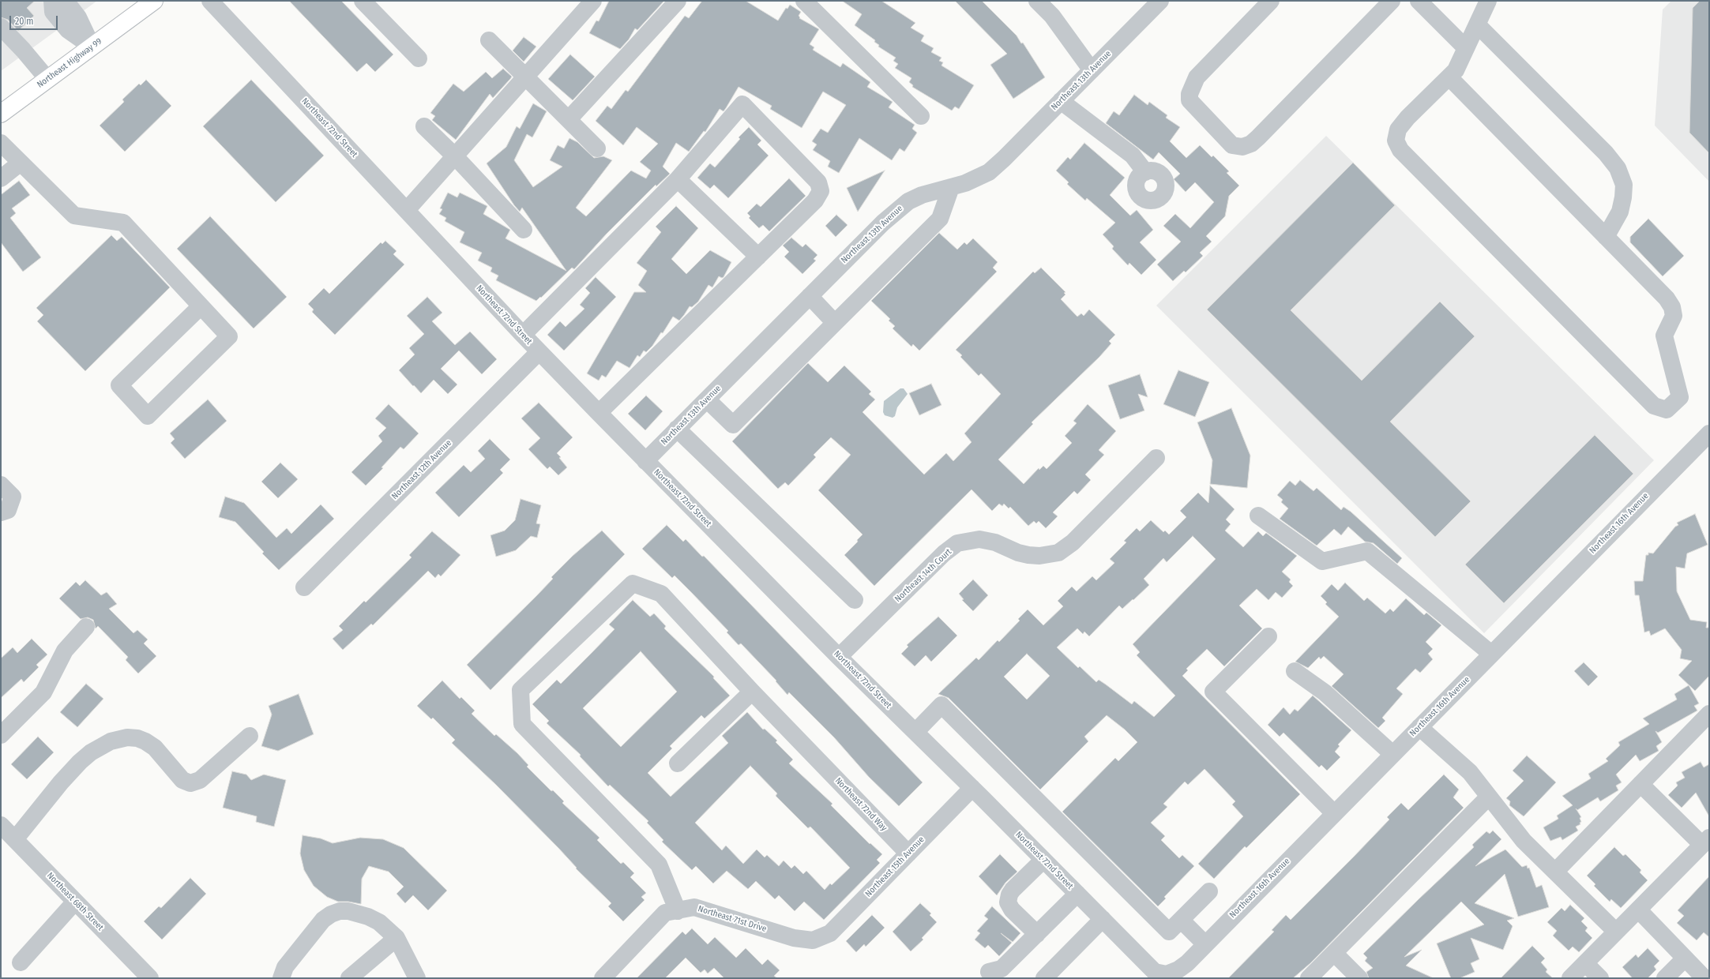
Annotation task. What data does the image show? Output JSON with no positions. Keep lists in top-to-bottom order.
{
  "streets": {
    "main road": ["Northeast Highway 99"],
    "street": [
      "Northeast 13th Avenue",
      "Northeast 72nd Street",
      "Northeast 12th Avenue",
      "Northeast 16th Avenue",
      "Northeast 14th Court",
      "Northeast 72nd Way",
      "Northeast 15th Avenue",
      "Northeast 68th Street",
      "Northeast 71st Drive"
    ]
  },
  "crossings": [
    ["Northeast 13th Avenue", "Northeast 72nd Street"],
    ["Northeast 72nd Street", "Northeast 12th Avenue"],
    ["Northeast 72nd Street", "Northeast 16th Avenue"],
    ["Northeast 72nd Street", "Northeast 14th Court"],
    ["Northeast 72nd Street", "Northeast 15th Avenue"],
    ["Northeast 72nd Way", "Northeast 15th Avenue"],
    ["Northeast 72nd Way", "Northeast 71st Drive"],
    ["Northeast 15th Avenue", "Northeast 71st Drive"]
  ],
  "scale_bar": "20 m"
}
